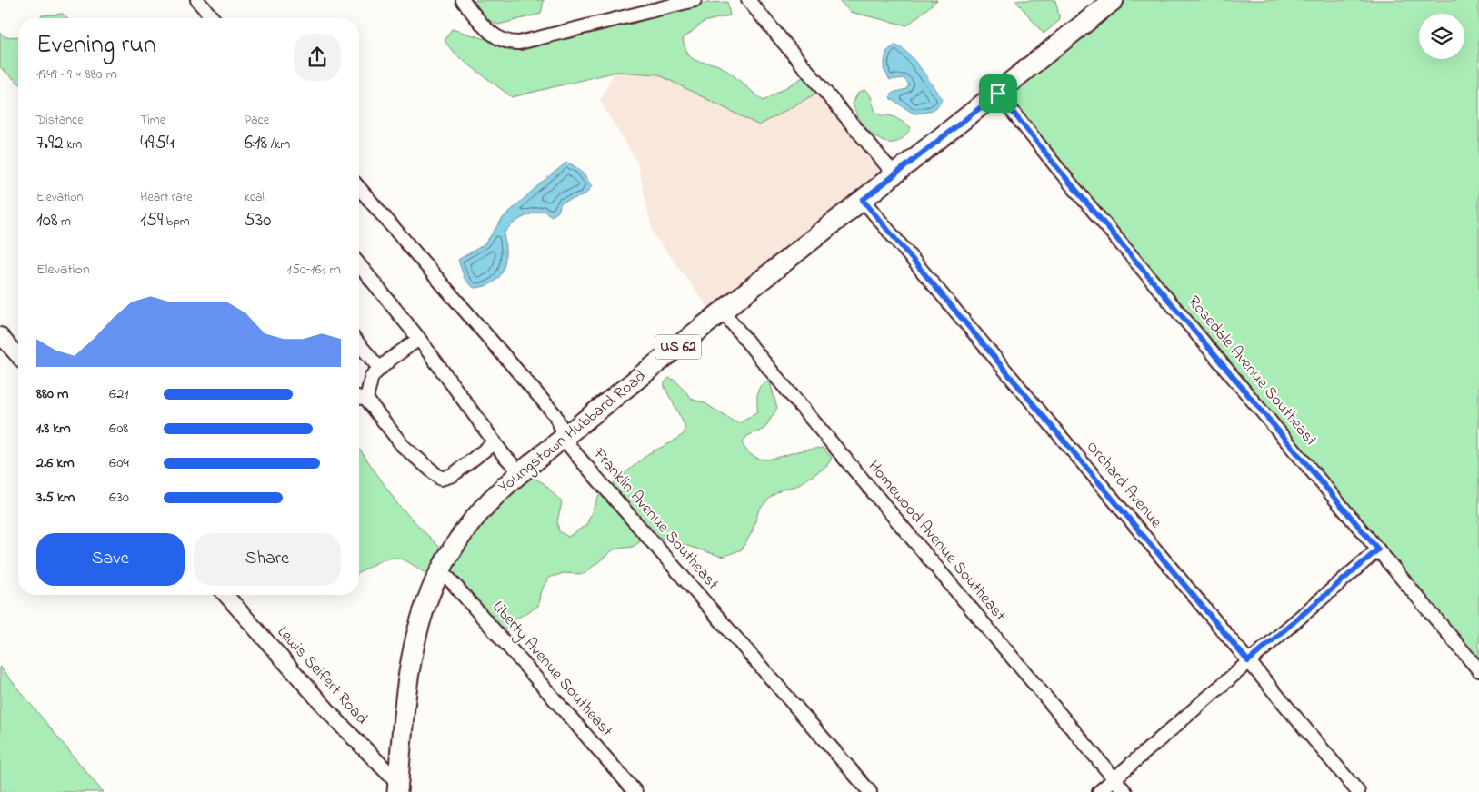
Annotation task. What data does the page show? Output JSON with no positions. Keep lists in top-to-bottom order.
{
  "streets": {
    "main road": ["US 62", "Youngstown Hubbard Road"],
    "street": [
      "Rosedale Avenue Southeast",
      "Orchard Avenue",
      "Franklin Avenue Southeast",
      "Homewood Avenue Southeast",
      "Liberty Avenue Southeast",
      "Lewis Seifert Road"
    ]
  },
  "crossings": [
    ["Rosedale Avenue Southeast", "Youngstown Hubbard Road"],
    ["Youngstown Hubbard Road", "Orchard Avenue"],
    ["Youngstown Hubbard Road", "Franklin Avenue Southeast"],
    ["Youngstown Hubbard Road", "Homewood Avenue Southeast"],
    ["Youngstown Hubbard Road", "Liberty Avenue Southeast"],
    ["Youngstown Hubbard Road", "Lewis Seifert Road"]
  ],
  "page": {
    "heading": ["Evening run", "19:49 · 9 × 880 m"],
    "stats": [
      ["Distance", "7.92 km"],
      ["Time", "49:54"],
      ["Pace", "6:18 /km"],
      ["Elevation", "108 m"],
      ["Heart rate", "159 bpm"],
      ["kcal", "530"]
    ],
    "chart": ["Elevation", "150–161 m"],
    "list": [
      {
        "name": "880 m",
        "note": "6:21"
      },
      {
        "name": "1.8 km",
        "note": "6:08"
      },
      {
        "name": "2.6 km",
        "note": "6:04"
      },
      {
        "name": "3.5 km",
        "note": "6:30"
      }
    ],
    "buttons": ["Save", "Share"]
  }
}
